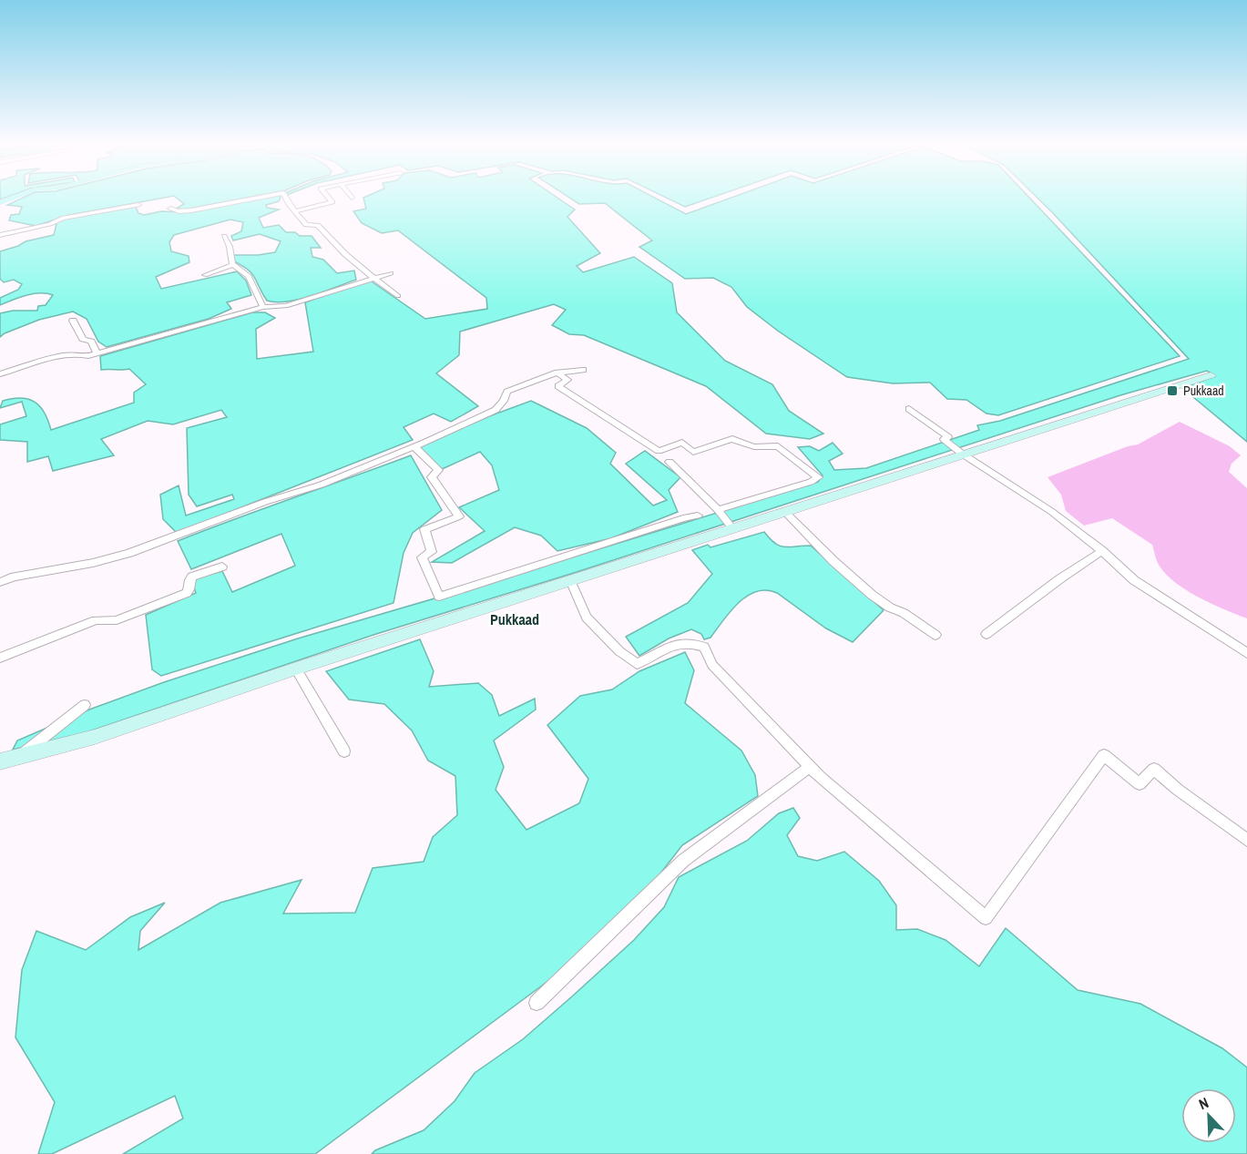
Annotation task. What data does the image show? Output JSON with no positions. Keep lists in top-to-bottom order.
{
  "districts": ["Pukkaad"],
  "places": {
    "transit": ["Pukkaad"]
  },
  "north": "top left"
}
